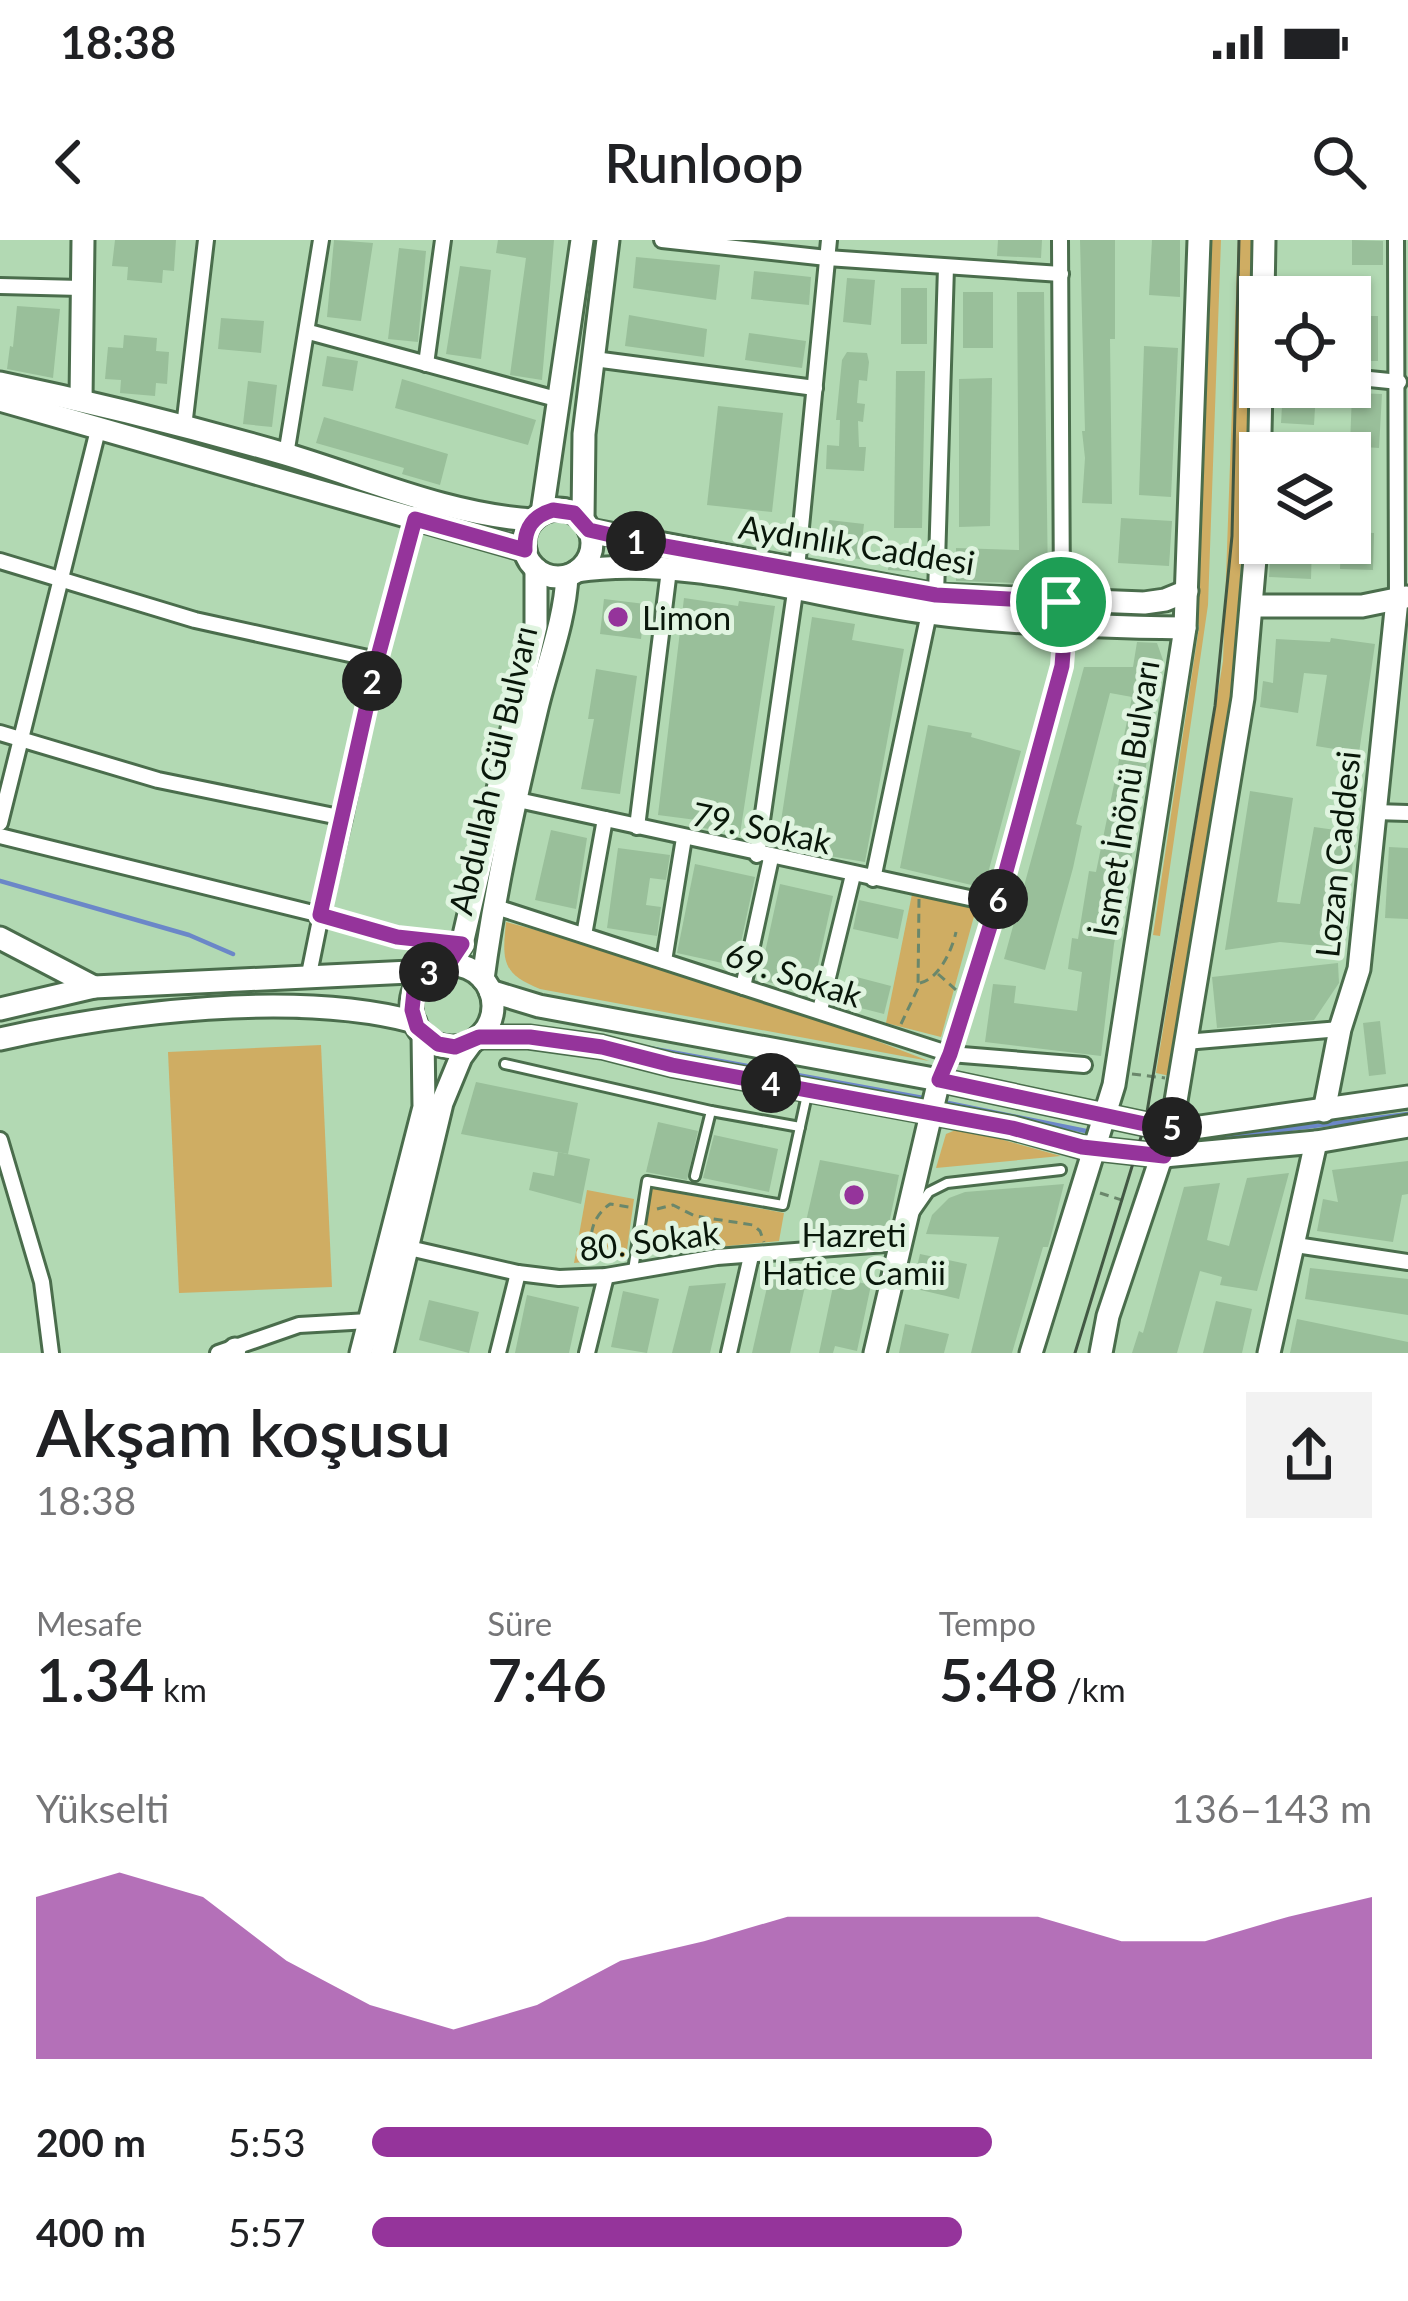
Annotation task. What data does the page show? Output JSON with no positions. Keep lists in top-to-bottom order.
{
  "streets": {
    "main road": [
      "Aydınlık Caddesi",
      "Abdullah Gül Bulvarı",
      "İsmet İnönü Bulvarı",
      "Lozan Caddesi"
    ],
    "street": ["79. Sokak", "69. Sokak", "80. Sokak"]
  },
  "crossings": [
    ["Aydınlık Caddesi", "Abdullah Gül Bulvarı"],
    ["Aydınlık Caddesi", "İsmet İnönü Bulvarı"],
    ["Abdullah Gül Bulvarı", "79. Sokak"],
    ["Abdullah Gül Bulvarı", "69. Sokak"]
  ],
  "places": ["Limon", "Hazreti Hatice Camii"],
  "page": {
    "status": "18:38",
    "header": "Runloop",
    "pins": [
      "1",
      "2",
      "6",
      "3",
      "4",
      "5"
    ],
    "heading": ["Akşam koşusu", "18:38"],
    "stats": [
      ["Mesafe", "1.34 km"],
      ["Süre", "7:46"],
      ["Tempo", "5:48 /km"]
    ],
    "chart": ["Yükselti", "136–143 m"],
    "list": [
      {
        "name": "200 m",
        "note": "5:53"
      },
      {
        "name": "400 m",
        "note": "5:57"
      }
    ]
  }
}
